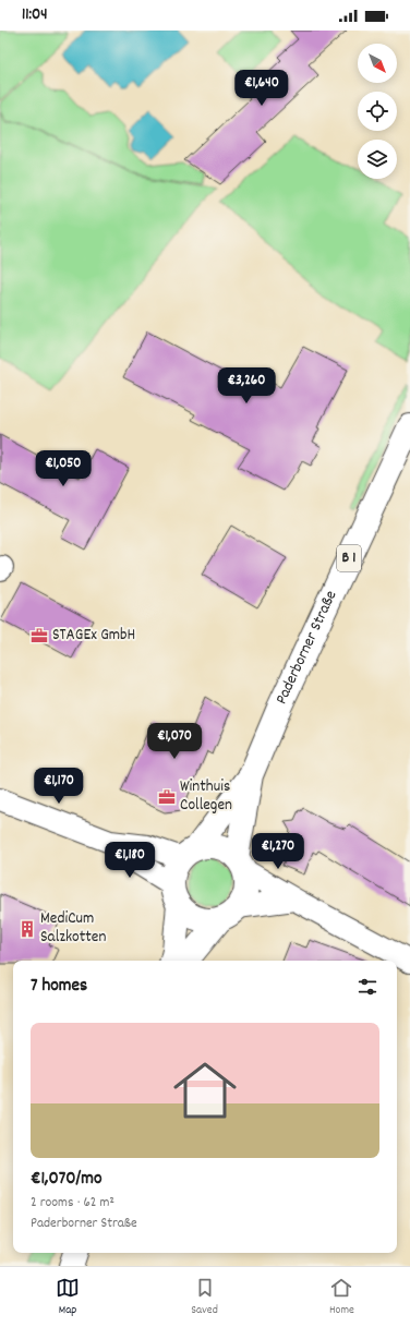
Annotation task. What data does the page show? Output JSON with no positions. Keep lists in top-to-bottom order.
{
  "streets": {
    "main road": ["B 1", "Paderborner Straße"]
  },
  "places": {
    "office": ["STAGEx GmbH", "Winthuis Collegen"],
    "building": ["MediCum Salzkotten"]
  },
  "north": "bottom right",
  "page": {
    "status": "11:04",
    "price": [
      "€1,640",
      "€3,260",
      "€1,050",
      "€1,070",
      "€1,170",
      "€1,270",
      "€1,180"
    ],
    "heading": "7 homes",
    "list": [
      {
        "name": "€1,070/mo",
        "note": "2 rooms · 62 m² · Paderborner Straße"
      }
    ],
    "tabs": ["Map", "Saved", "Home"]
  }
}
